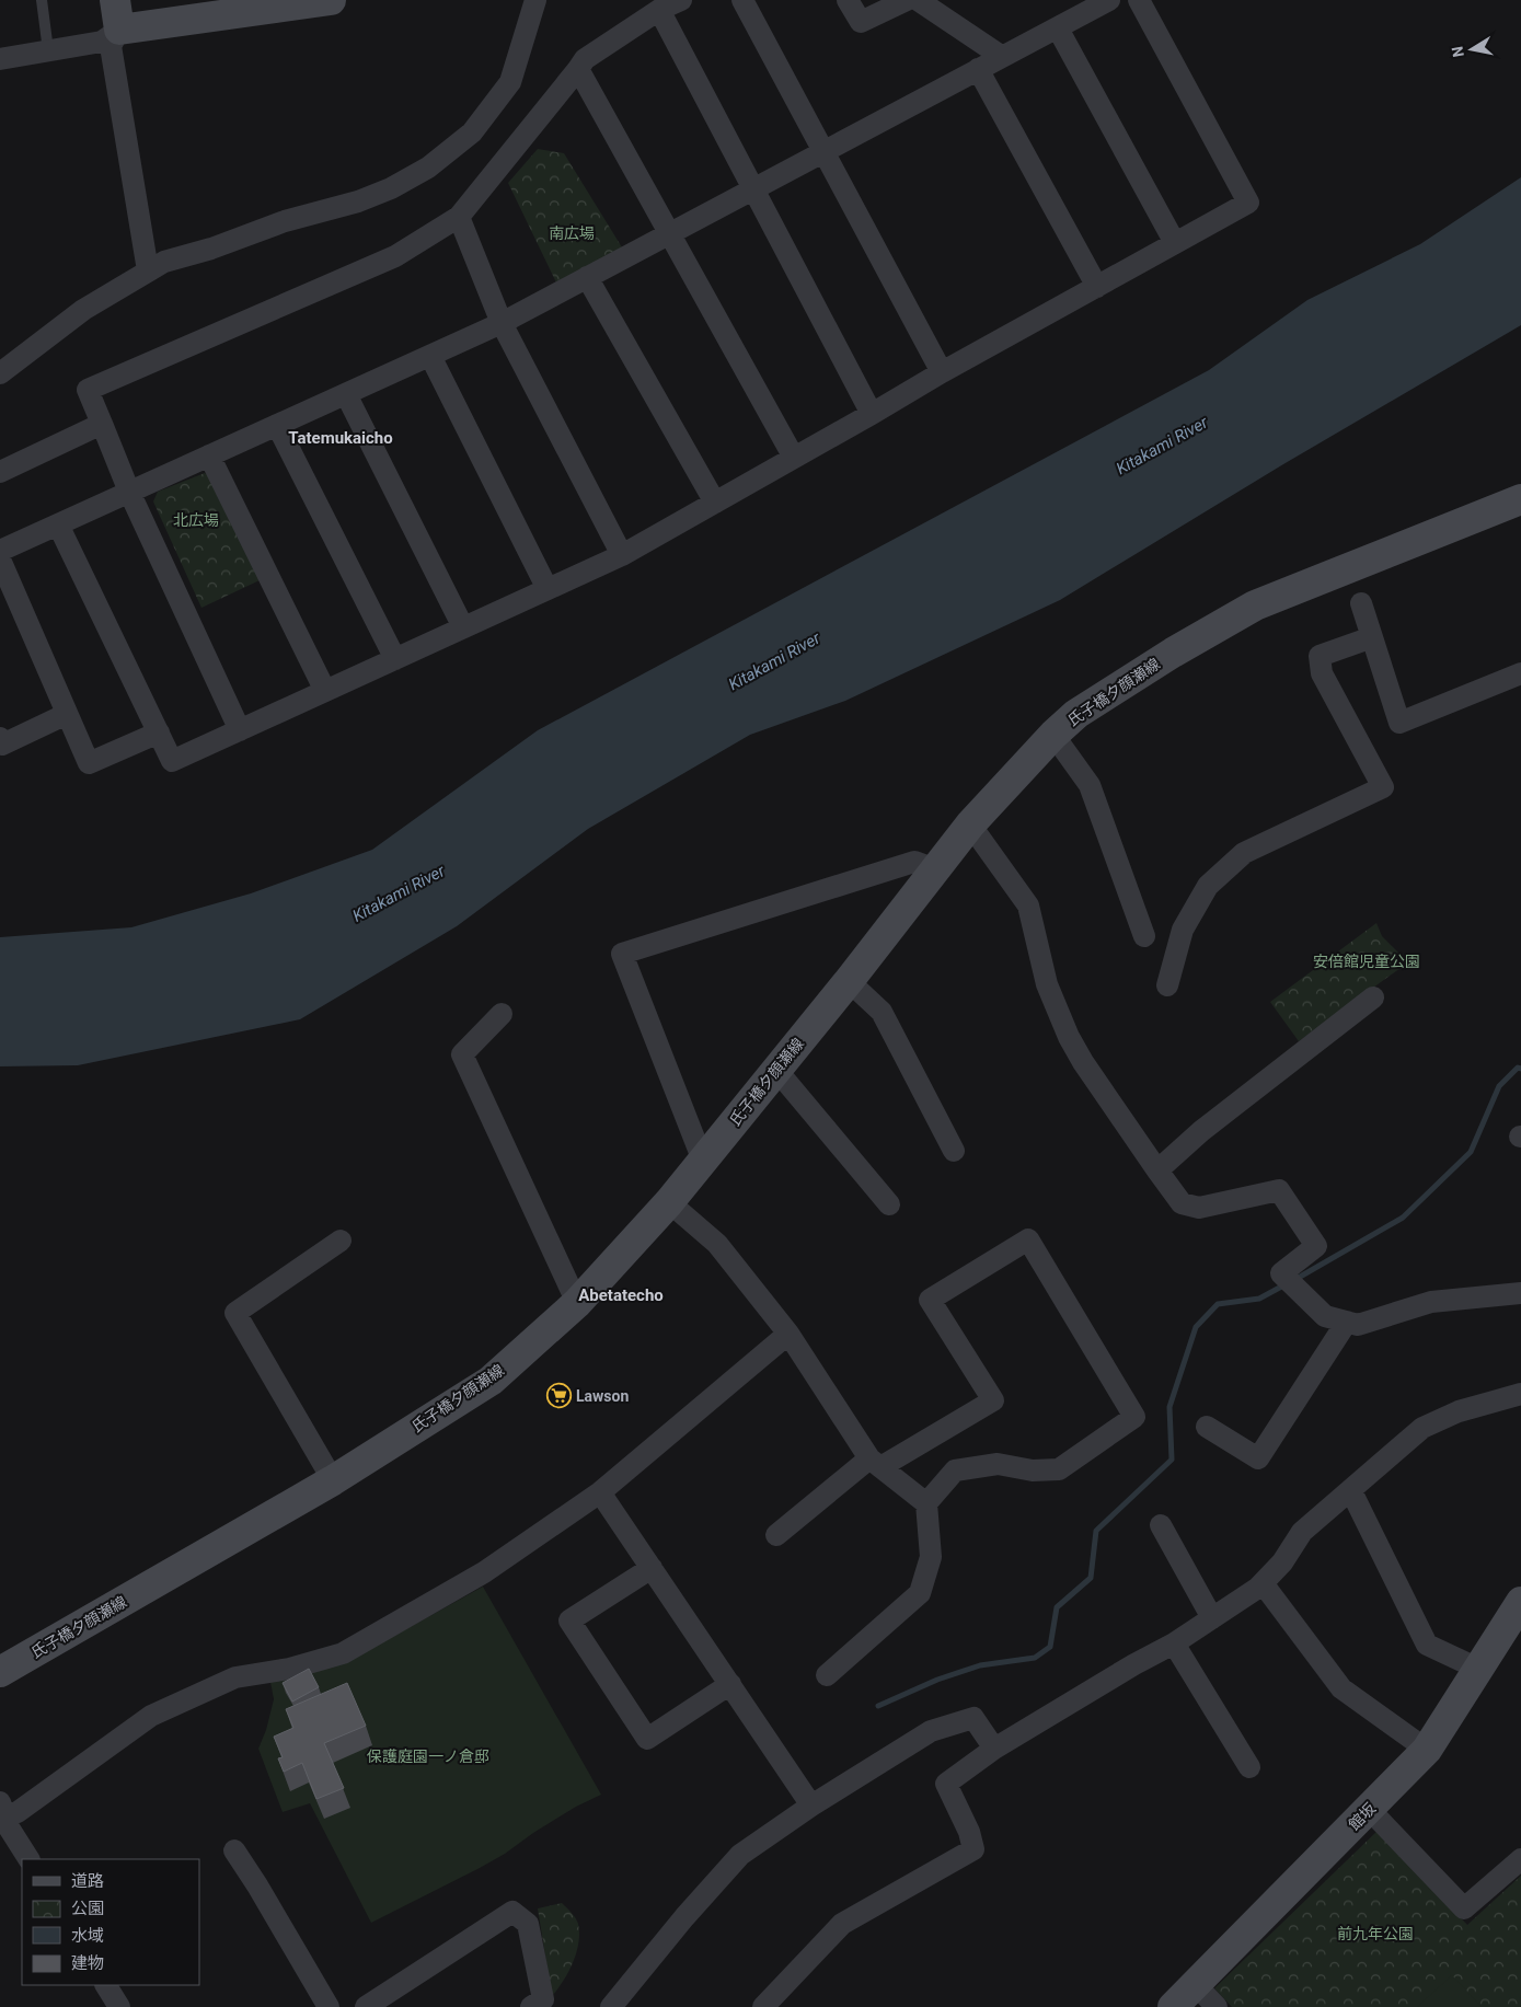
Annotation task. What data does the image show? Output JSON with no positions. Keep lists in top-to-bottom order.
{
  "streets": {
    "main road": ["氏子橋夕顔瀬線", "館坂"]
  },
  "districts": ["Tatemukaicho", "Abetatecho"],
  "water": ["Kitakami River"],
  "parks": [
    "南広場",
    "北広場",
    "安倍館児童公園",
    "保護庭園一ノ倉邸",
    "前九年公園"
  ],
  "places": {
    "supermarket": ["Lawson"]
  },
  "legend": [
    "道路",
    "公園",
    "水域",
    "建物"
  ],
  "north": "left"
}
